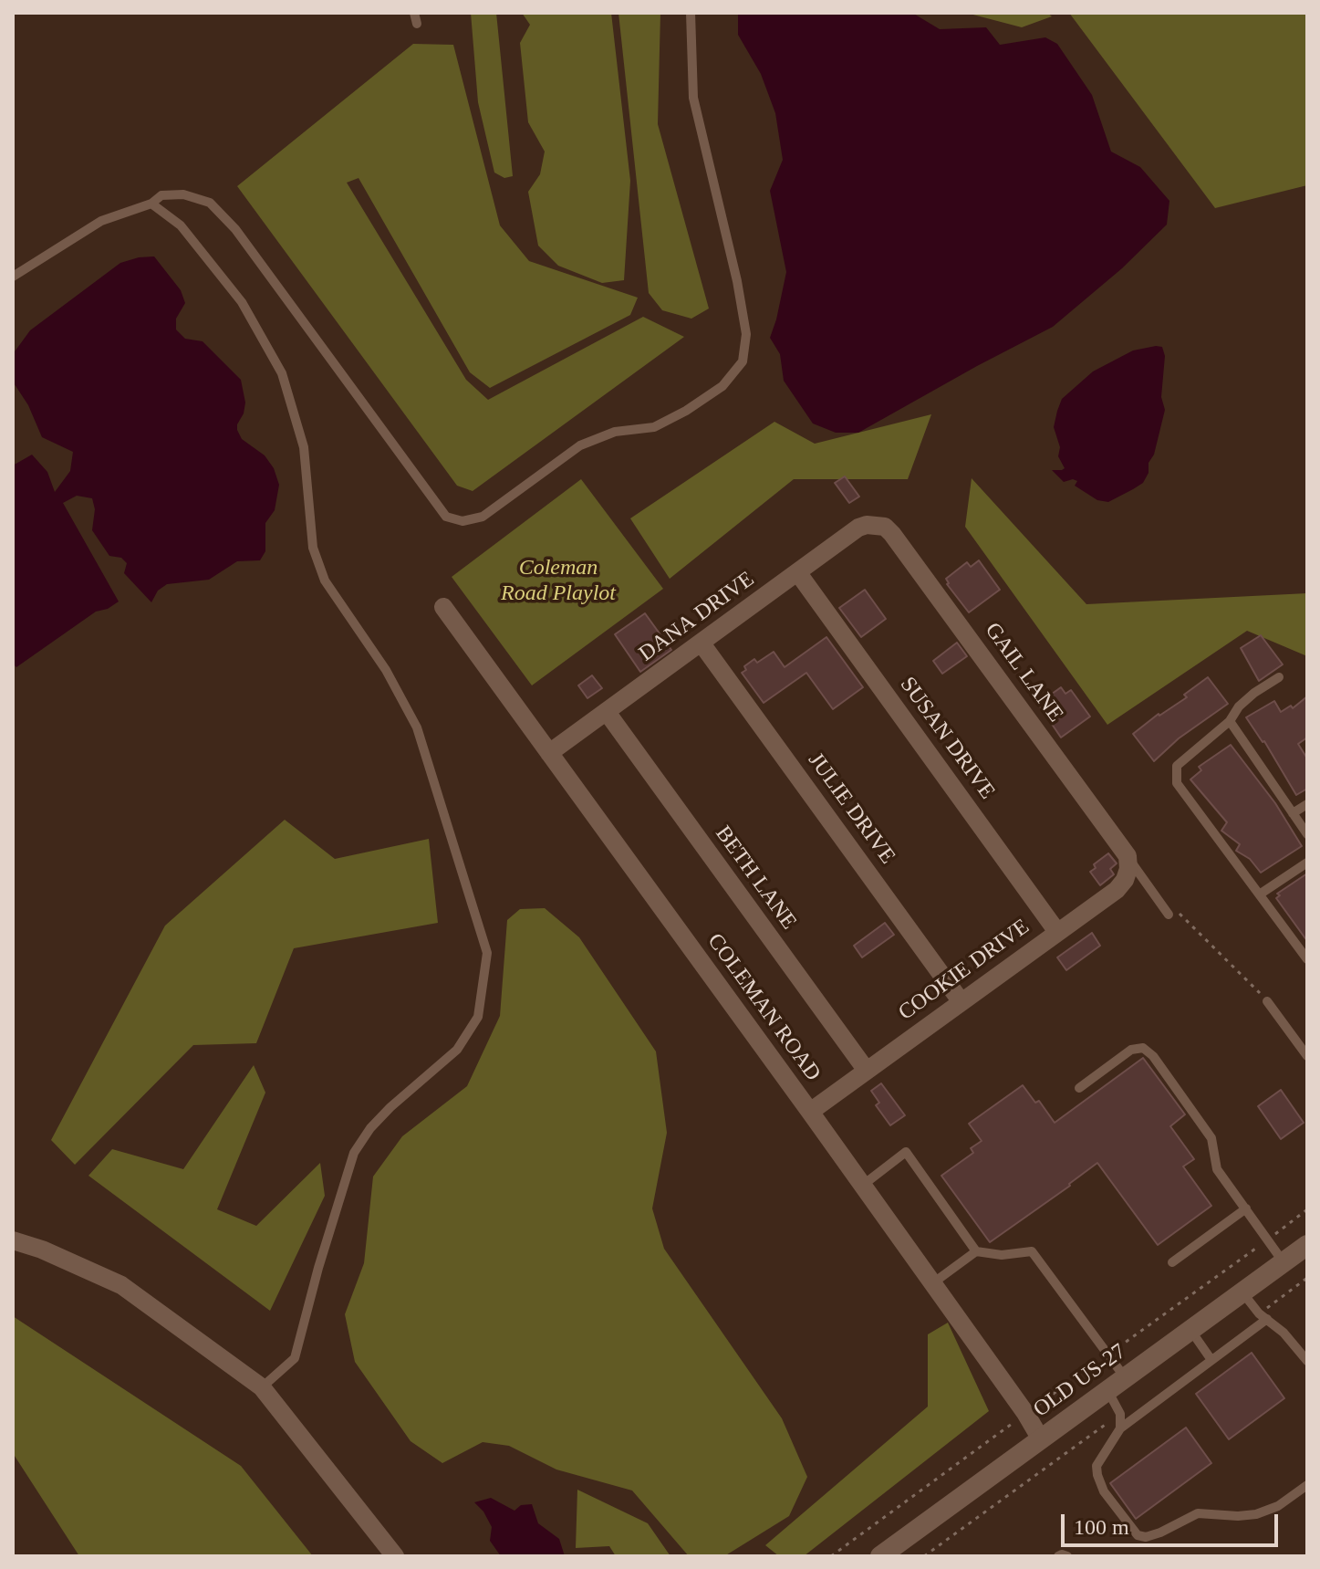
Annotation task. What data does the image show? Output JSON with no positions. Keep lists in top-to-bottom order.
{
  "streets": {
    "main road": ["OLD US-27"],
    "street": [
      "DANA DRIVE",
      "GAIL LANE",
      "SUSAN DRIVE",
      "JULIE DRIVE",
      "BETH LANE",
      "COOKIE DRIVE",
      "COLEMAN ROAD"
    ]
  },
  "crossings": [
    ["DANA DRIVE", "GAIL LANE"],
    ["DANA DRIVE", "SUSAN DRIVE"],
    ["DANA DRIVE", "JULIE DRIVE"],
    ["DANA DRIVE", "BETH LANE"],
    ["DANA DRIVE", "COLEMAN ROAD"],
    ["GAIL LANE", "COOKIE DRIVE"],
    ["SUSAN DRIVE", "COOKIE DRIVE"],
    ["JULIE DRIVE", "COOKIE DRIVE"],
    ["BETH LANE", "COOKIE DRIVE"],
    ["COOKIE DRIVE", "COLEMAN ROAD"],
    ["COLEMAN ROAD", "OLD US-27"]
  ],
  "parks": ["Coleman Road Playlot"],
  "scale_bar": "100 m"
}
